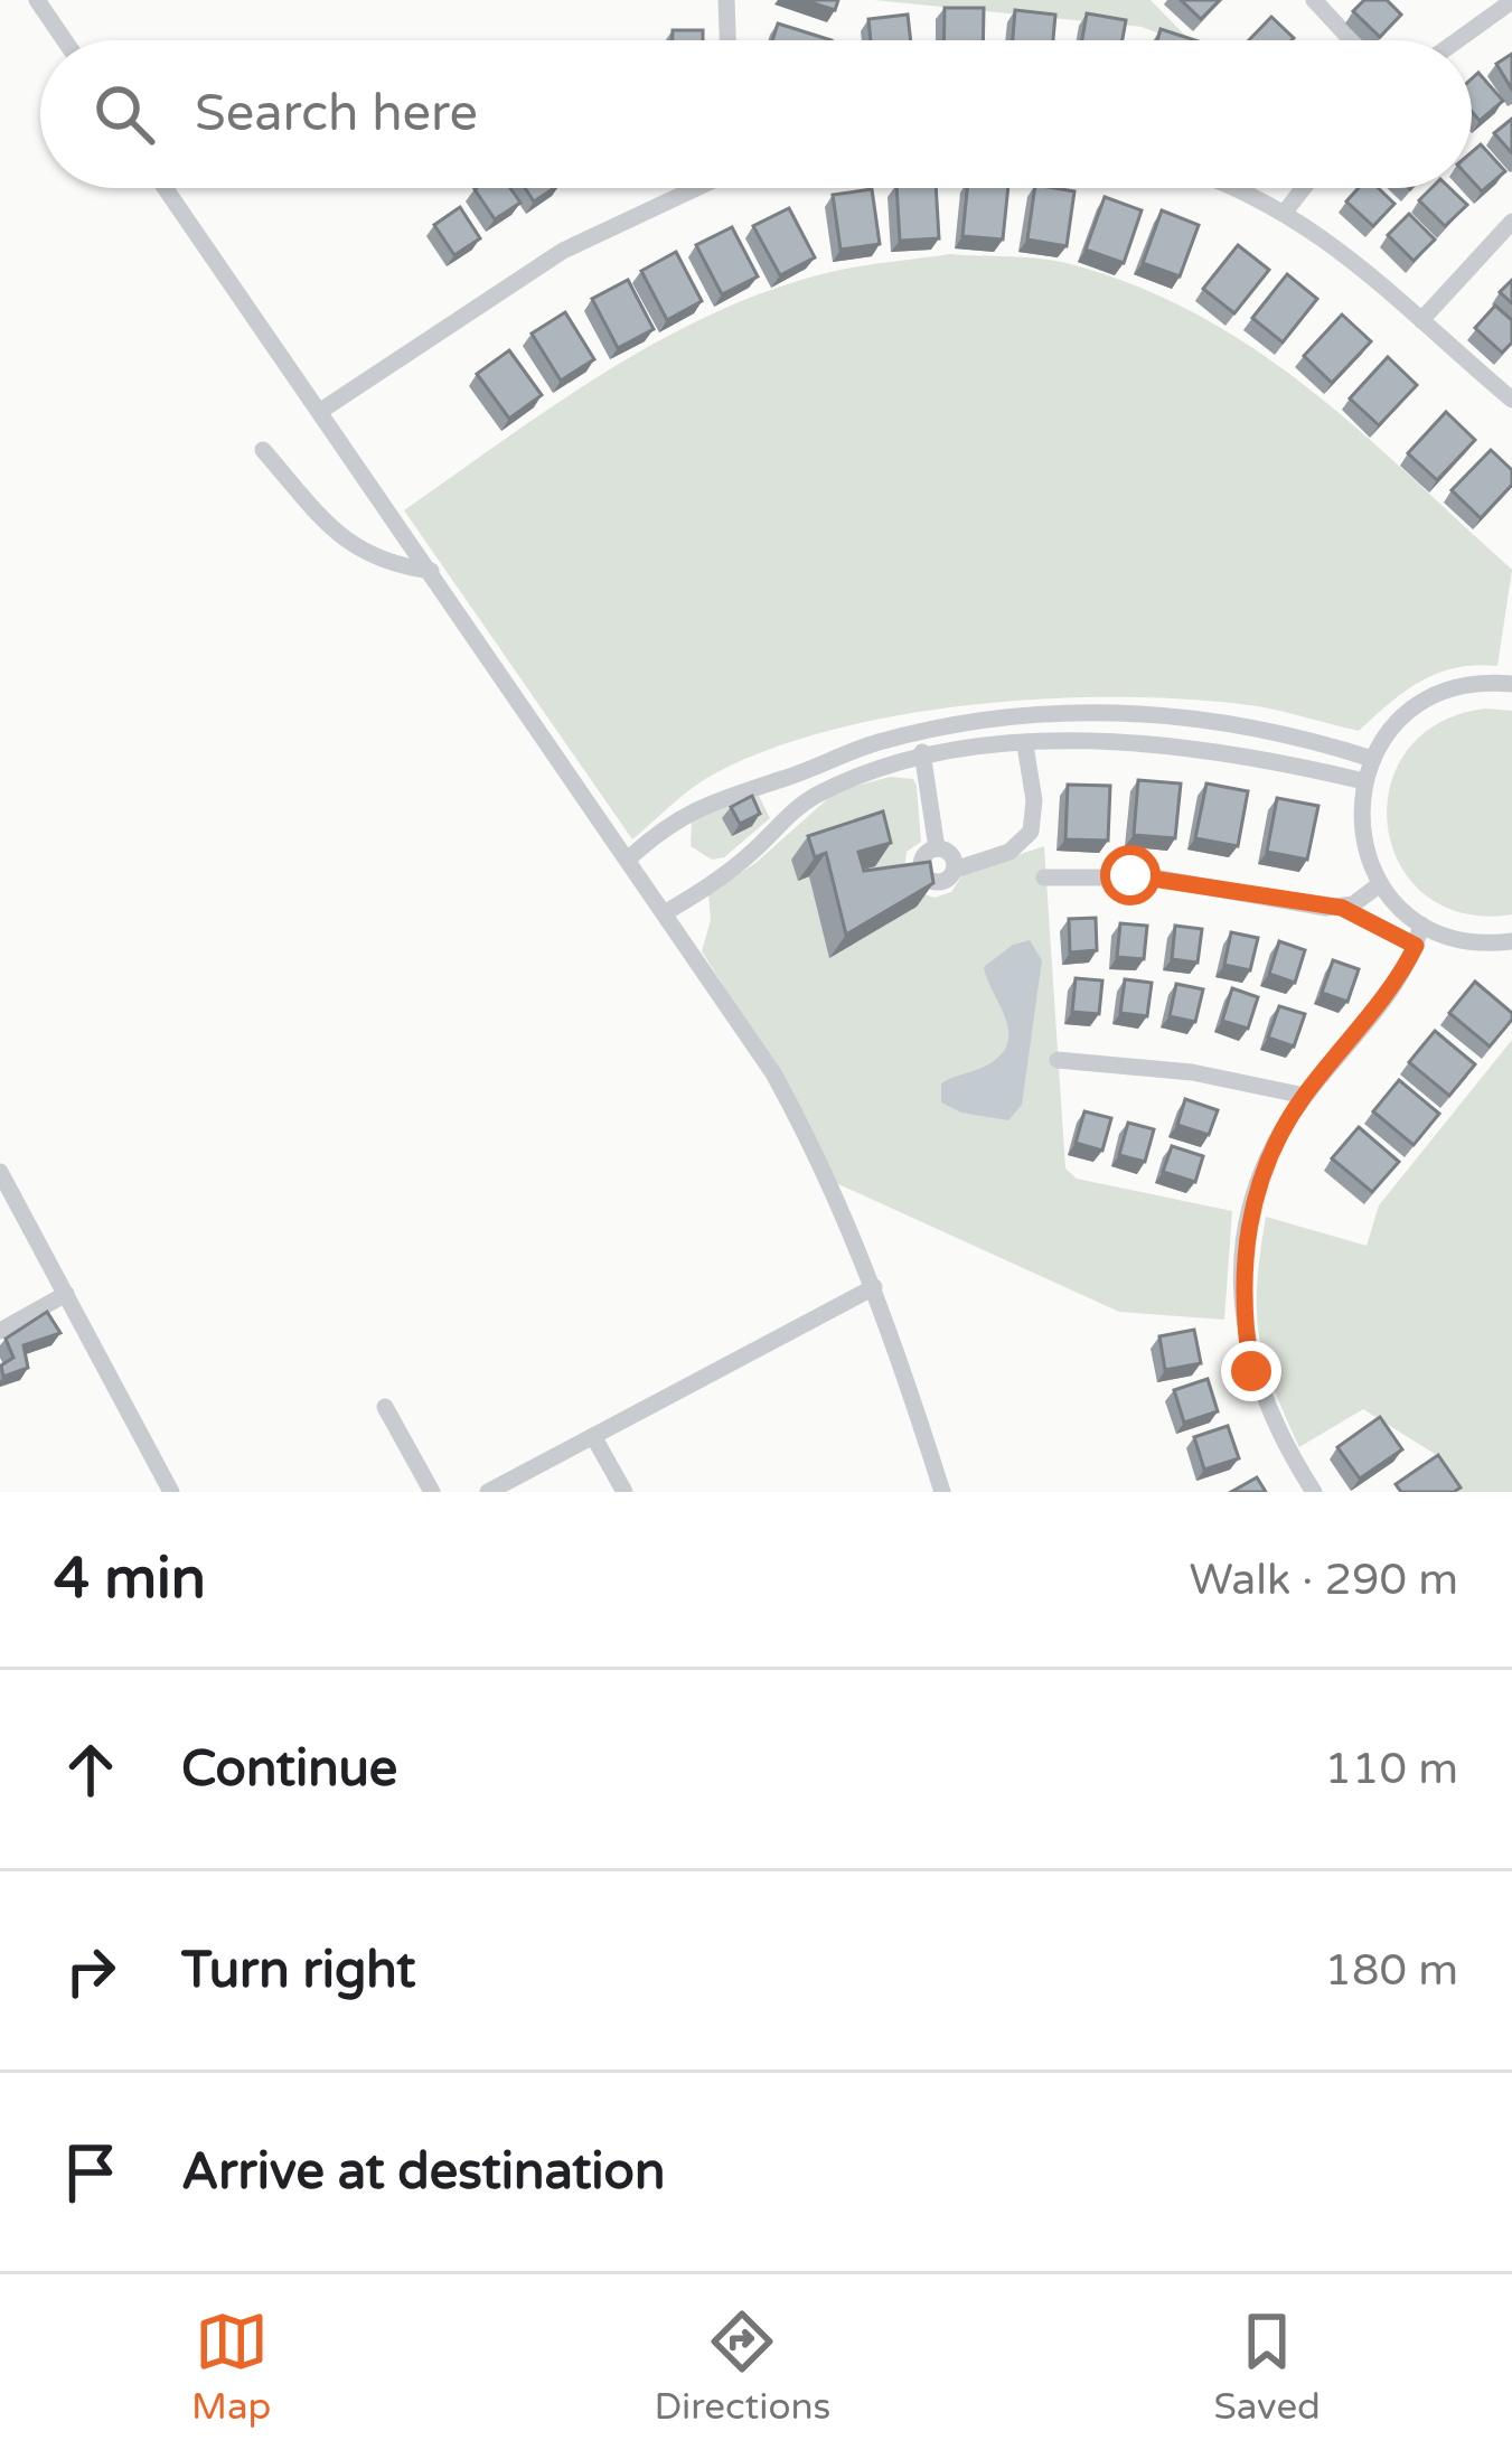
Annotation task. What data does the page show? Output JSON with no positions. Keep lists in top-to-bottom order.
{
  "page": {
    "search": "Search here",
    "heading": ["4 min", "Walk · 290 m"],
    "list": [
      ["Continue", "110 m"],
      ["Turn right", "180 m"],
      "Arrive at destination"
    ],
    "nav": ["Map", "Directions", "Saved"]
  }
}
